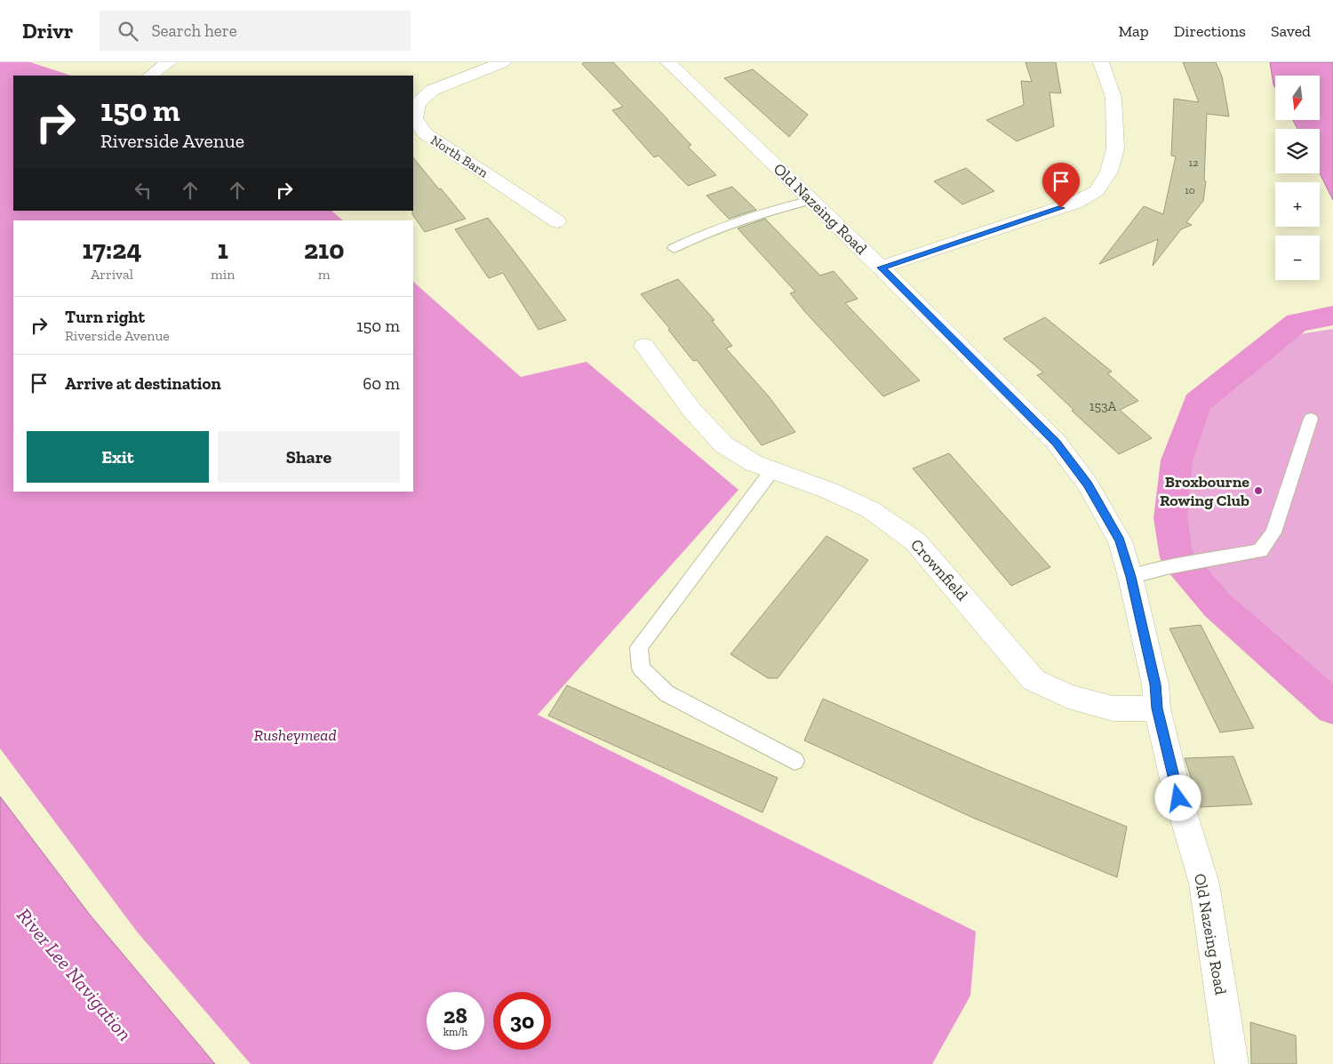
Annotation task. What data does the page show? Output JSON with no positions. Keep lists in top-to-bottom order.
{
  "streets": {
    "street": ["North Barn", "Old Nazeing Road", "Crownfield"]
  },
  "crossings": [
    ["Old Nazeing Road", "Crownfield"]
  ],
  "water": ["River Lee Navigation"],
  "parks": ["Rusheymead"],
  "places": ["Broxbourne Rowing Club"],
  "house_numbers": ["12", "10", "153A"],
  "north": "bottom",
  "page": {
    "header": "Drivr",
    "search": "Search here",
    "nav": ["Map", "Directions", "Saved"],
    "map_buttons": ["+", "−"],
    "turn": ["150 m", "Riverside Avenue"],
    "eta": [
      "17:24",
      "Arrival",
      "1",
      "min",
      "210",
      "m"
    ],
    "list": [
      {
        "name": "Turn right",
        "note": "Riverside Avenue",
        "value": "150 m"
      },
      {
        "name": "Arrive at destination",
        "value": "60 m"
      }
    ],
    "buttons": ["Exit", "Share"],
    "speed": "28 km/h",
    "limit": "30"
  }
}
